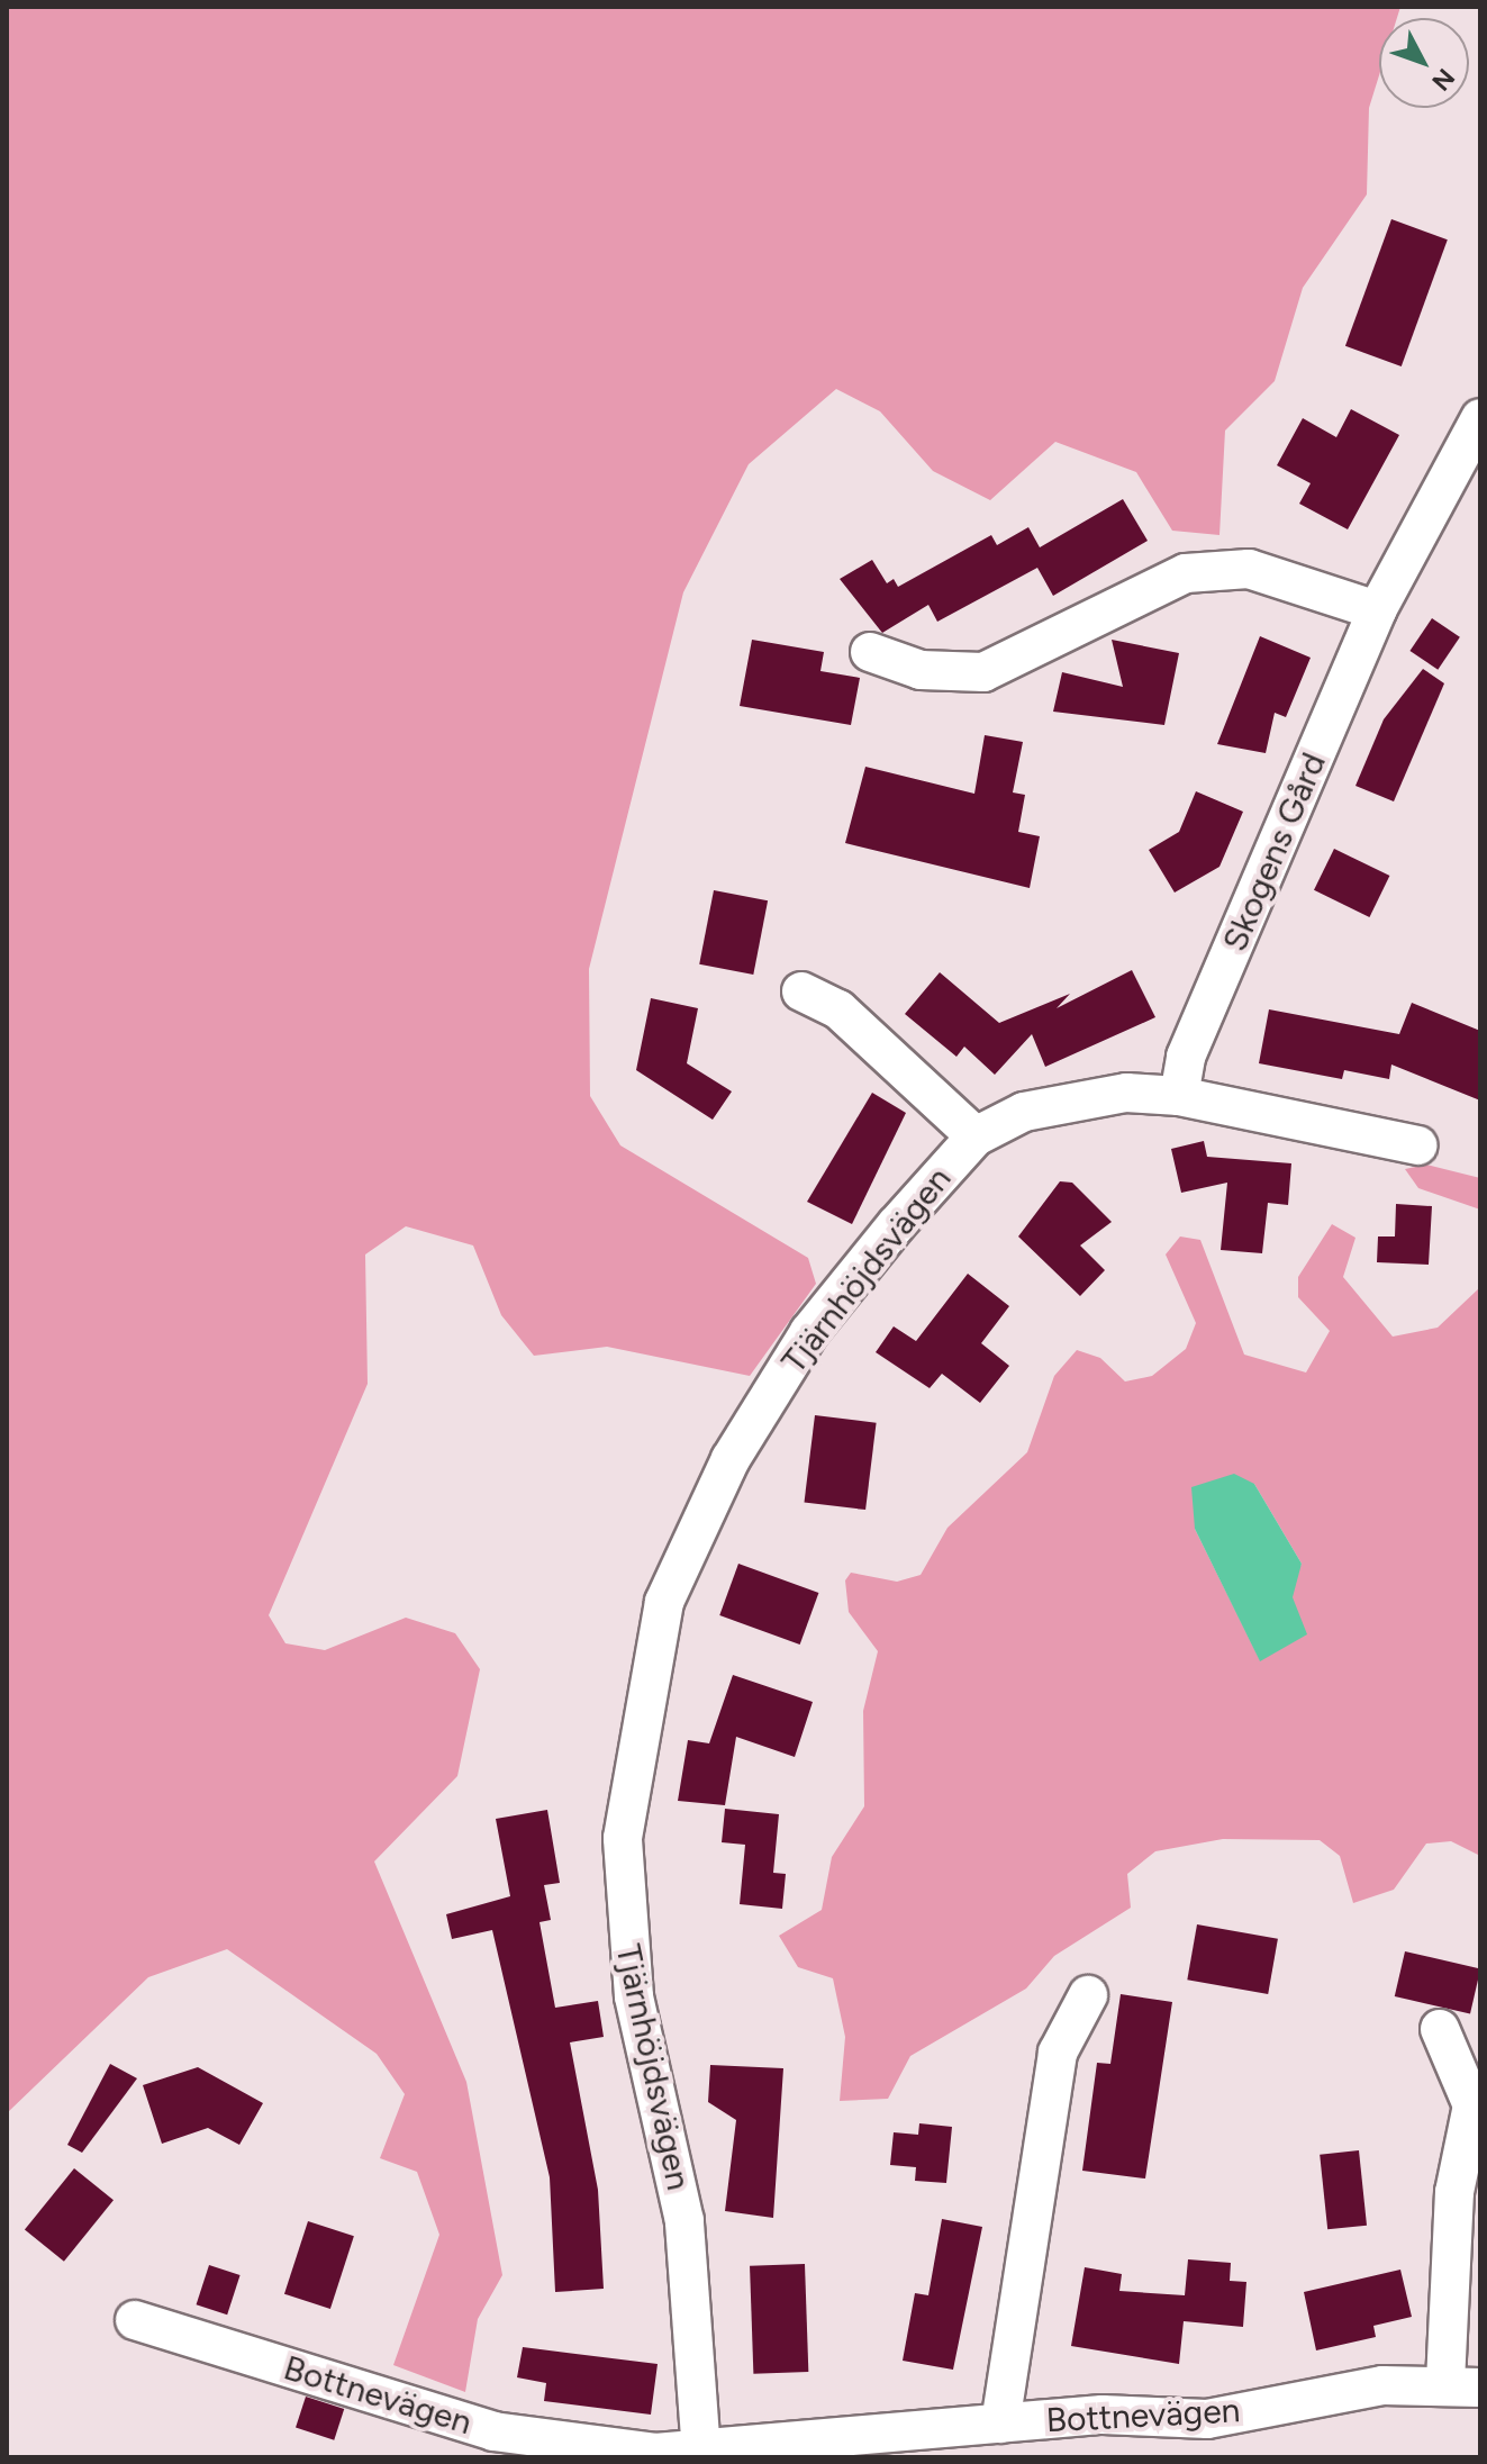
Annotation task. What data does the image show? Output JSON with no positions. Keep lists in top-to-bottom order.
{
  "streets": {
    "street": ["Skogens Gård", "Tjärnhöjdsvägen", "Bottnevägen"]
  },
  "crossings": [
    ["Skogens Gård", "Tjärnhöjdsvägen"],
    ["Tjärnhöjdsvägen", "Bottnevägen"]
  ],
  "north": "bottom right"
}
